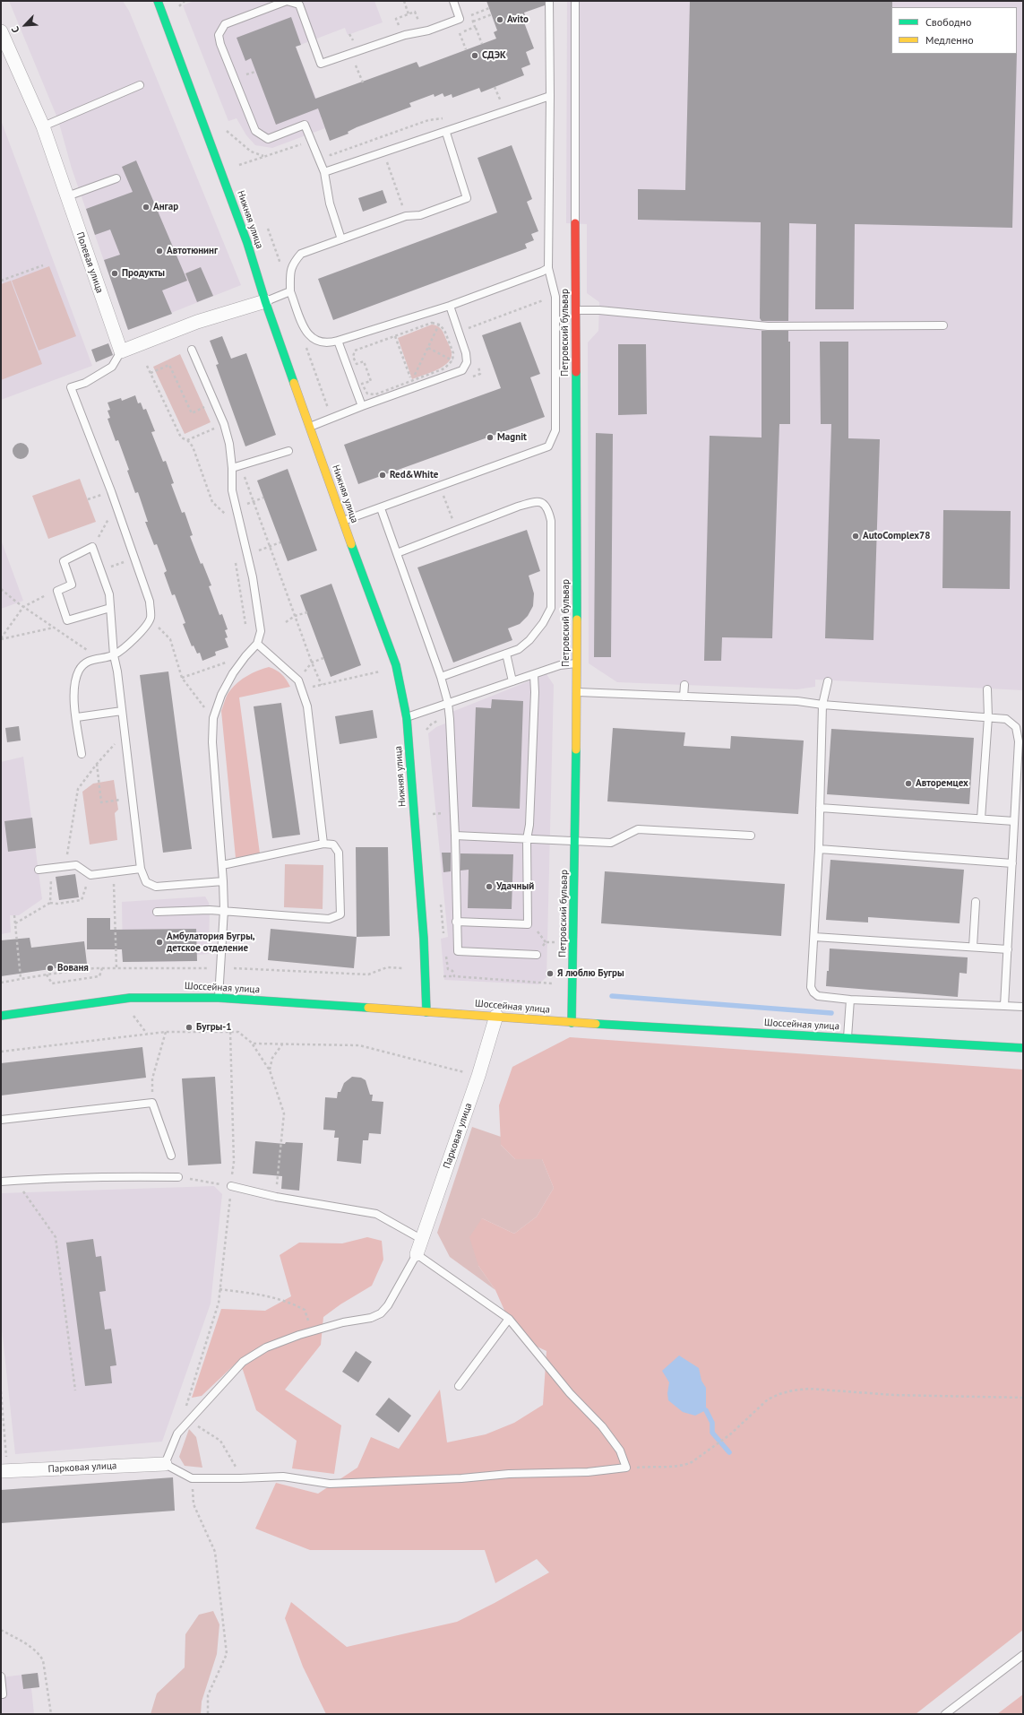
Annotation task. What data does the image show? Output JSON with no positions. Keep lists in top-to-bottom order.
{
  "streets": {
    "street": [
      "Нижняя улица",
      "Полевая улица",
      "Петровский бульвар",
      "Шоссейная улица",
      "Парковая улица"
    ]
  },
  "crossings": [
    ["Нижняя улица", "Шоссейная улица"],
    ["Петровский бульвар", "Шоссейная улица"],
    ["Шоссейная улица", "Парковая улица"]
  ],
  "places": [
    "Avito",
    "СДЭК",
    "Ангар",
    "Автотюнинг",
    "Продукты",
    "Magnit",
    "Red&White",
    "AutoComplex78",
    "Авторемцех",
    "Удачный",
    "Амбулатория Бугры, детское отделение",
    "Вованя",
    "Я люблю Бугры",
    "Бугры-1"
  ],
  "legend": ["Свободно", "Медленно"],
  "north": "bottom left"
}
